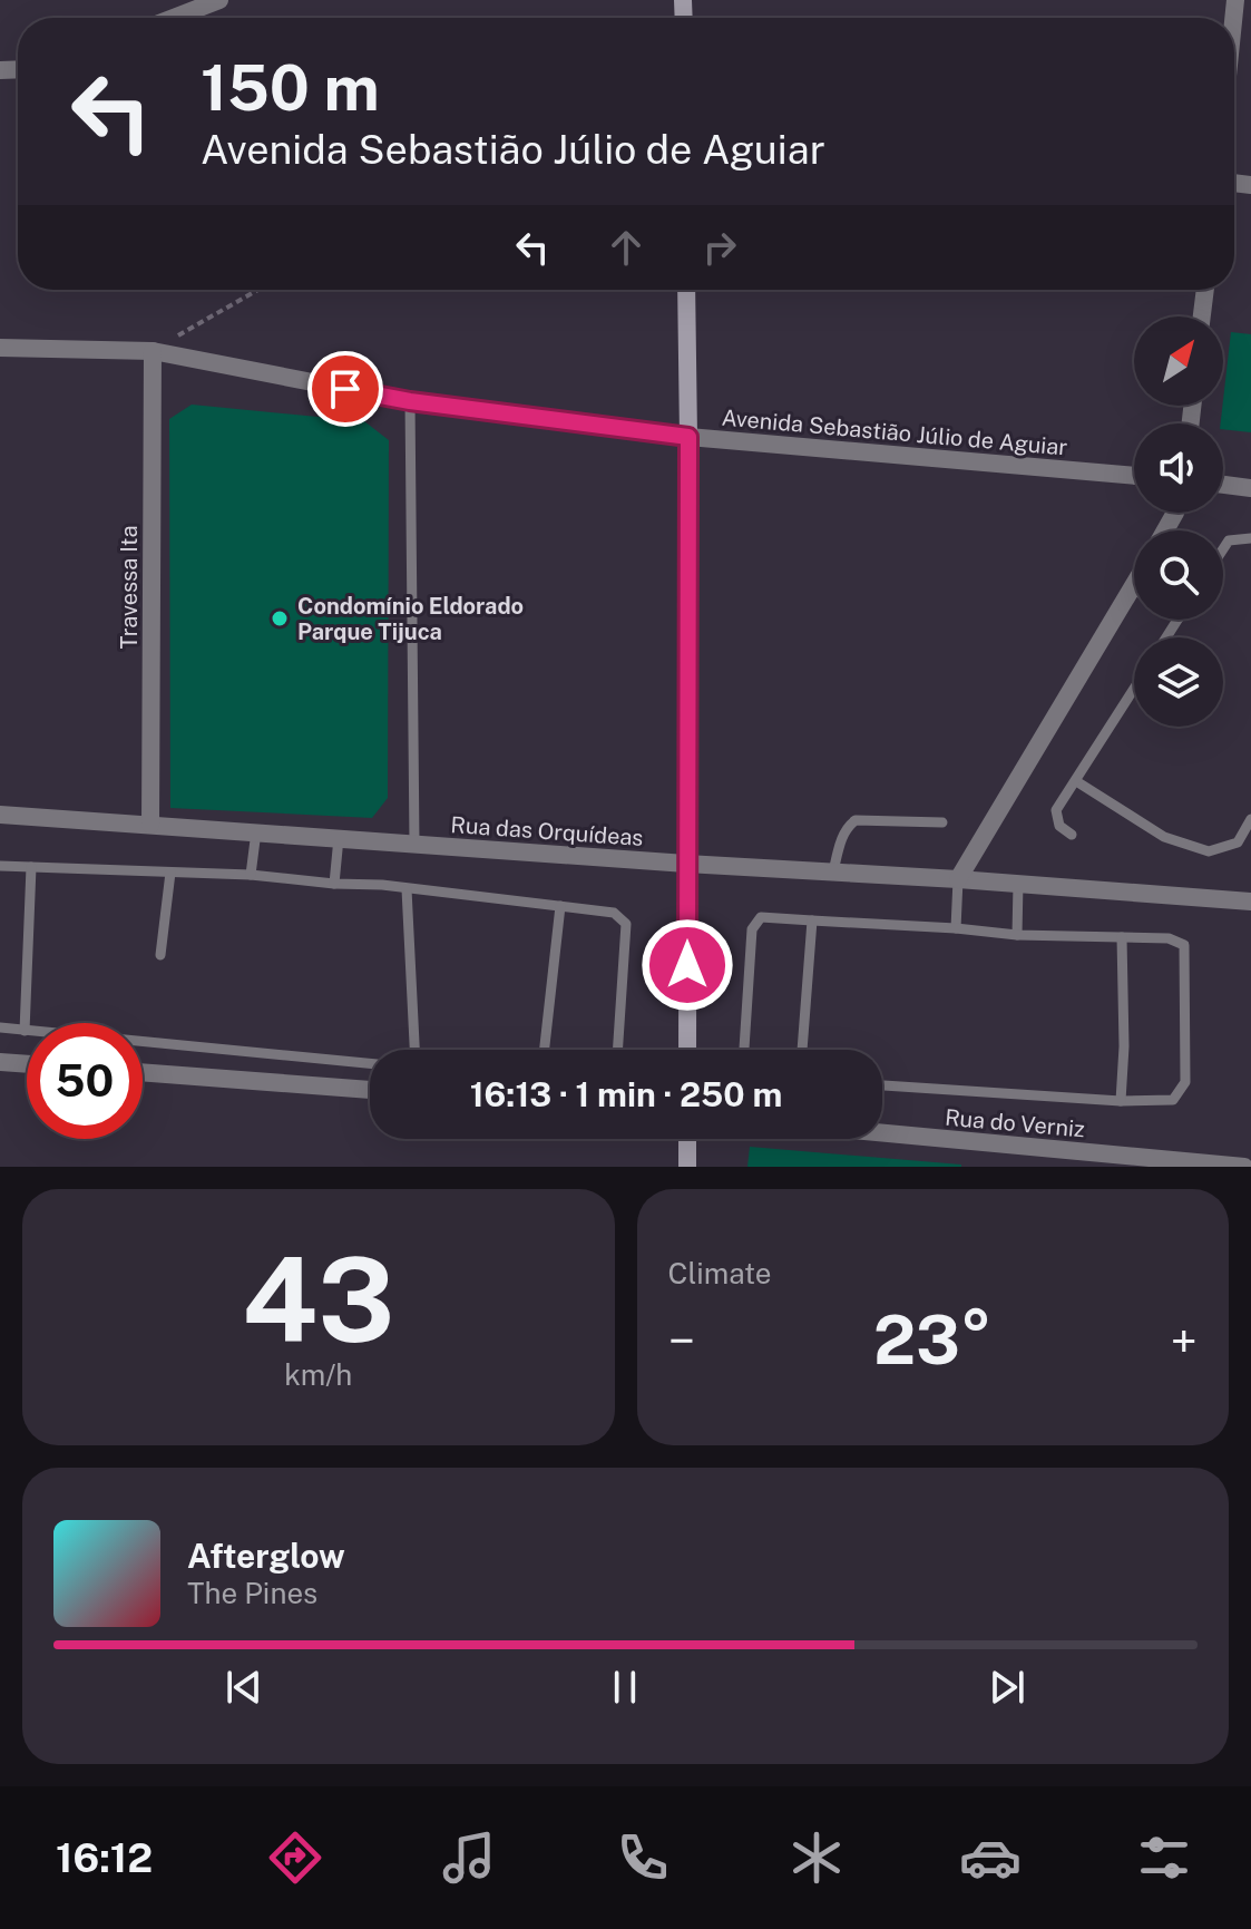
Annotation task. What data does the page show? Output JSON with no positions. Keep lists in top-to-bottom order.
{
  "streets": {
    "street": [
      "Avenida Sebastião Júlio de Aguiar",
      "Travessa Ita",
      "Rua das Orquídeas",
      "Rua do Verniz"
    ]
  },
  "crossings": [
    ["Avenida Sebastião Júlio de Aguiar", "Travessa Ita"],
    ["Travessa Ita", "Rua das Orquídeas"]
  ],
  "places": ["Condomínio Eldorado Parque Tijuca"],
  "north": "top right",
  "page": {
    "turn": ["150 m", "Avenida Sebastião Júlio de Aguiar"],
    "limit": "50",
    "trip": "16:13 · 1 min · 250 m",
    "tile": [
      ["43", "km/h"],
      "Climate"
    ],
    "heat": ["−", "23°", "+"],
    "song": ["Afterglow", "The Pines"],
    "tabs": "16:12"
  }
}
